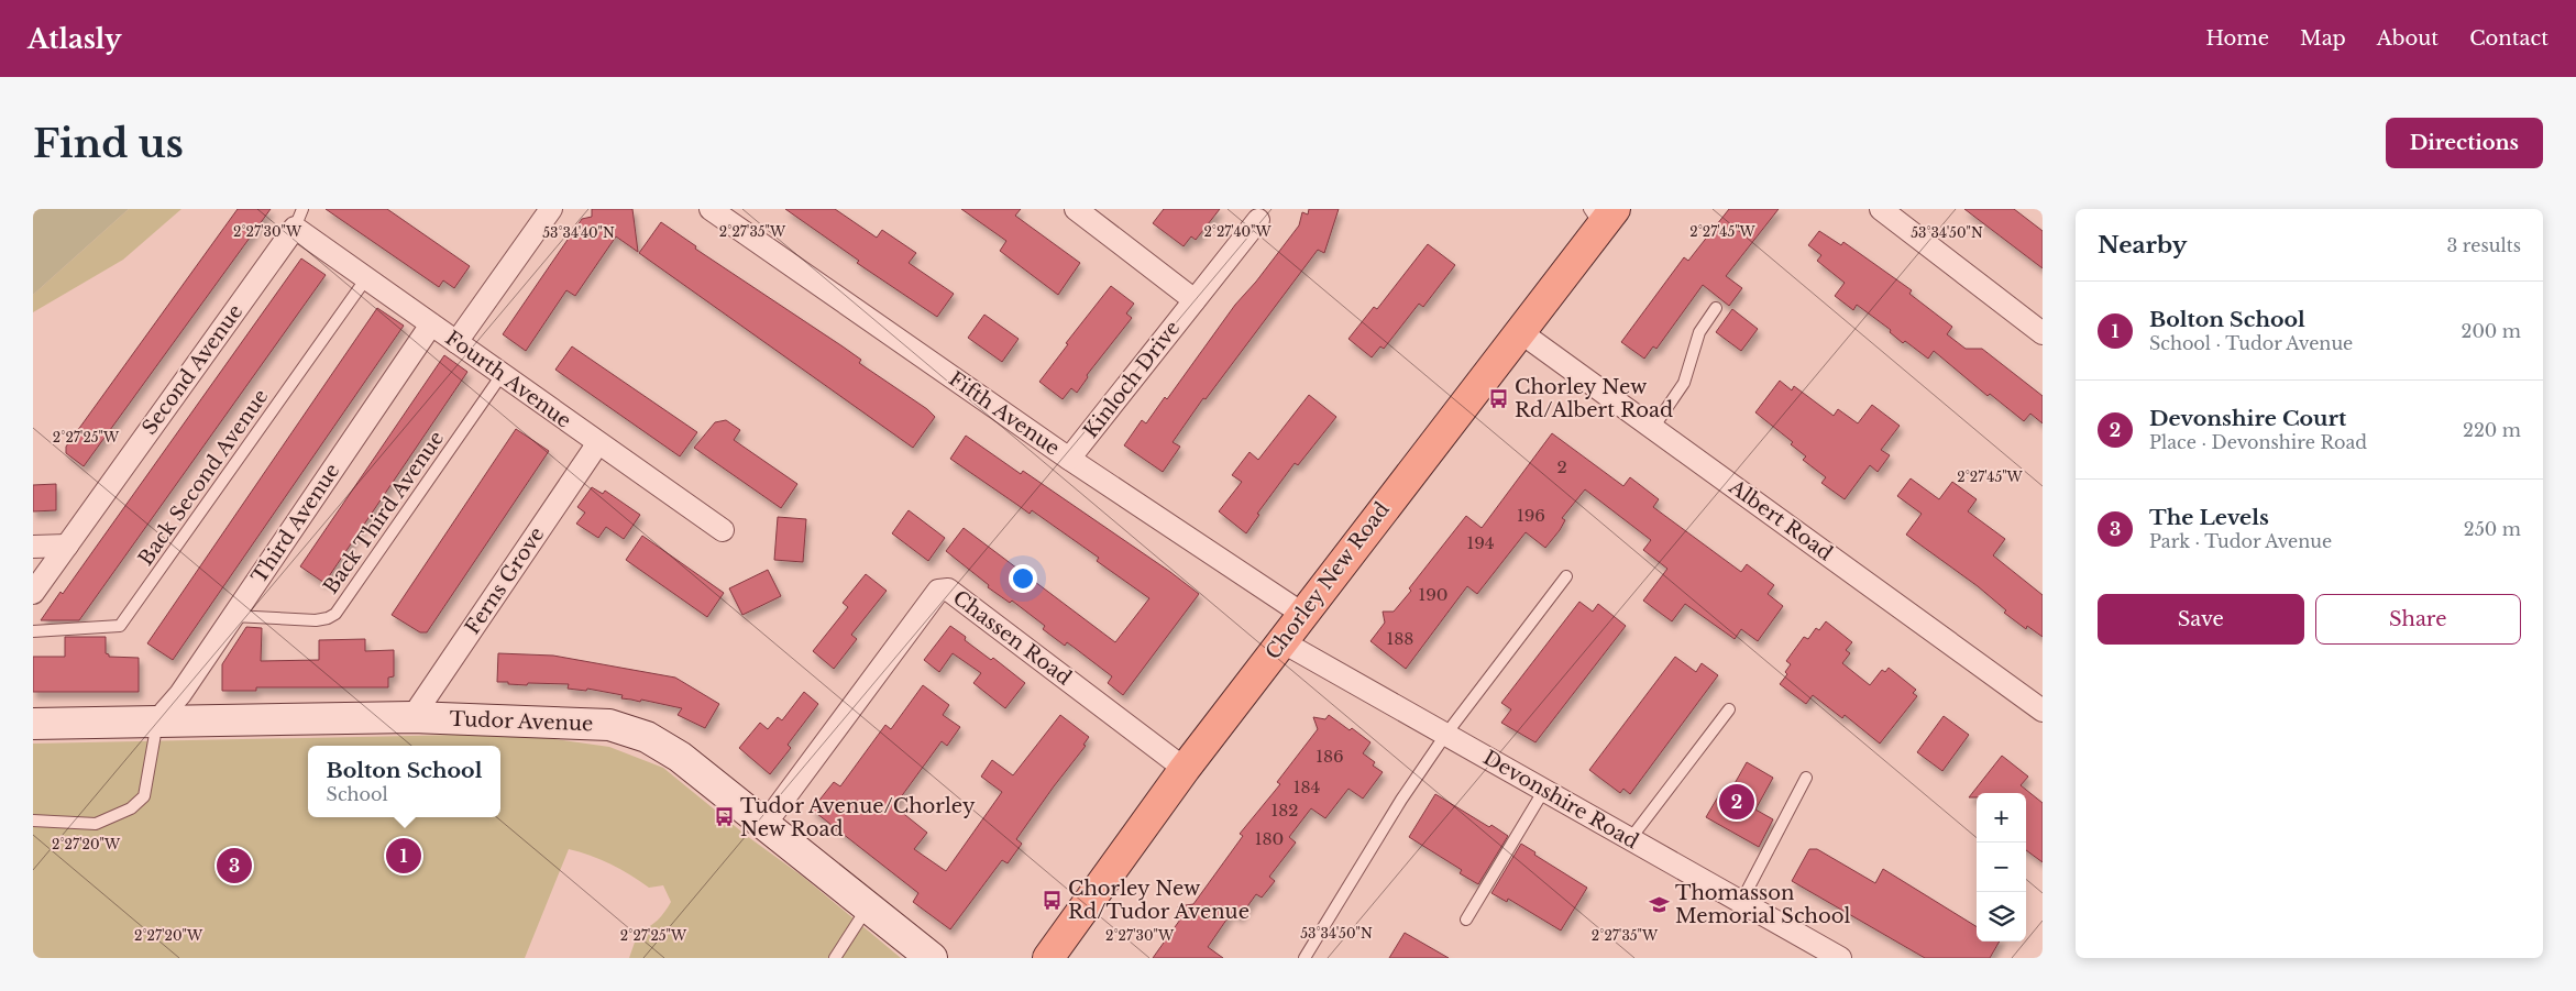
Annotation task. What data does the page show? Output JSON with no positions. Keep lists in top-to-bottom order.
{
  "streets": {
    "main road": ["Chorley New Road", "Tudor Avenue"],
    "street": [
      "Second Avenue",
      "Fourth Avenue",
      "Kinloch Drive",
      "Fifth Avenue",
      "Albert Road",
      "Third Avenue",
      "Ferns Grove",
      "Chassen Road",
      "Devonshire Road"
    ],
    "lane": ["Back Second Avenue", "Back Third Avenue"]
  },
  "crossings": [
    ["Second Avenue", "Fourth Avenue"],
    ["Fourth Avenue", "Back Second Avenue"],
    ["Fourth Avenue", "Back Third Avenue"],
    ["Fourth Avenue", "Third Avenue"],
    ["Fourth Avenue", "Ferns Grove"],
    ["Kinloch Drive", "Fifth Avenue"],
    ["Fifth Avenue", "Chorley New Road"],
    ["Back Third Avenue", "Third Avenue"],
    ["Albert Road", "Chorley New Road"],
    ["Third Avenue", "Tudor Avenue"],
    ["Ferns Grove", "Tudor Avenue"],
    ["Chorley New Road", "Chassen Road"],
    ["Chorley New Road", "Devonshire Road"],
    ["Chassen Road", "Tudor Avenue"]
  ],
  "places": {
    "bus stop": ["Chorley New Rd/Albert Road", "Tudor Avenue/Chorley New Road", "Chorley New Rd/Tudor Avenue"],
    "school or university": ["Thomasson Memorial School"]
  },
  "house_numbers": [
    "2",
    "196",
    "194",
    "190",
    "188",
    "186",
    "184",
    "182",
    "180"
  ],
  "page": {
    "header": "Atlasly",
    "nav": [
      "Home",
      "Map",
      "About",
      "Contact"
    ],
    "buttons": [
      "Directions",
      ["Save", "Share"]
    ],
    "title": "Find us",
    "heading": ["Nearby", "3 results"],
    "list": [
      {
        "mark": "1",
        "name": "Bolton School",
        "note": "School · Tudor Avenue",
        "value": "200 m"
      },
      {
        "mark": "2",
        "name": "Devonshire Court",
        "note": "Place · Devonshire Road",
        "value": "220 m"
      },
      {
        "mark": "3",
        "name": "The Levels",
        "note": "Park · Tudor Avenue",
        "value": "250 m"
      }
    ],
    "popup": ["Bolton School", "School"],
    "pins": ["2", "1", "3"],
    "map_buttons": ["+", "−"]
  },
  "coordinates": [
    "2°27'30\"W",
    "2°27'35\"W",
    "2°27'40\"W",
    "2°27'45\"W",
    "53°34'40\"N",
    "53°34'50\"N",
    "2°27'25\"W",
    "2°27'20\"W"
  ]
}
